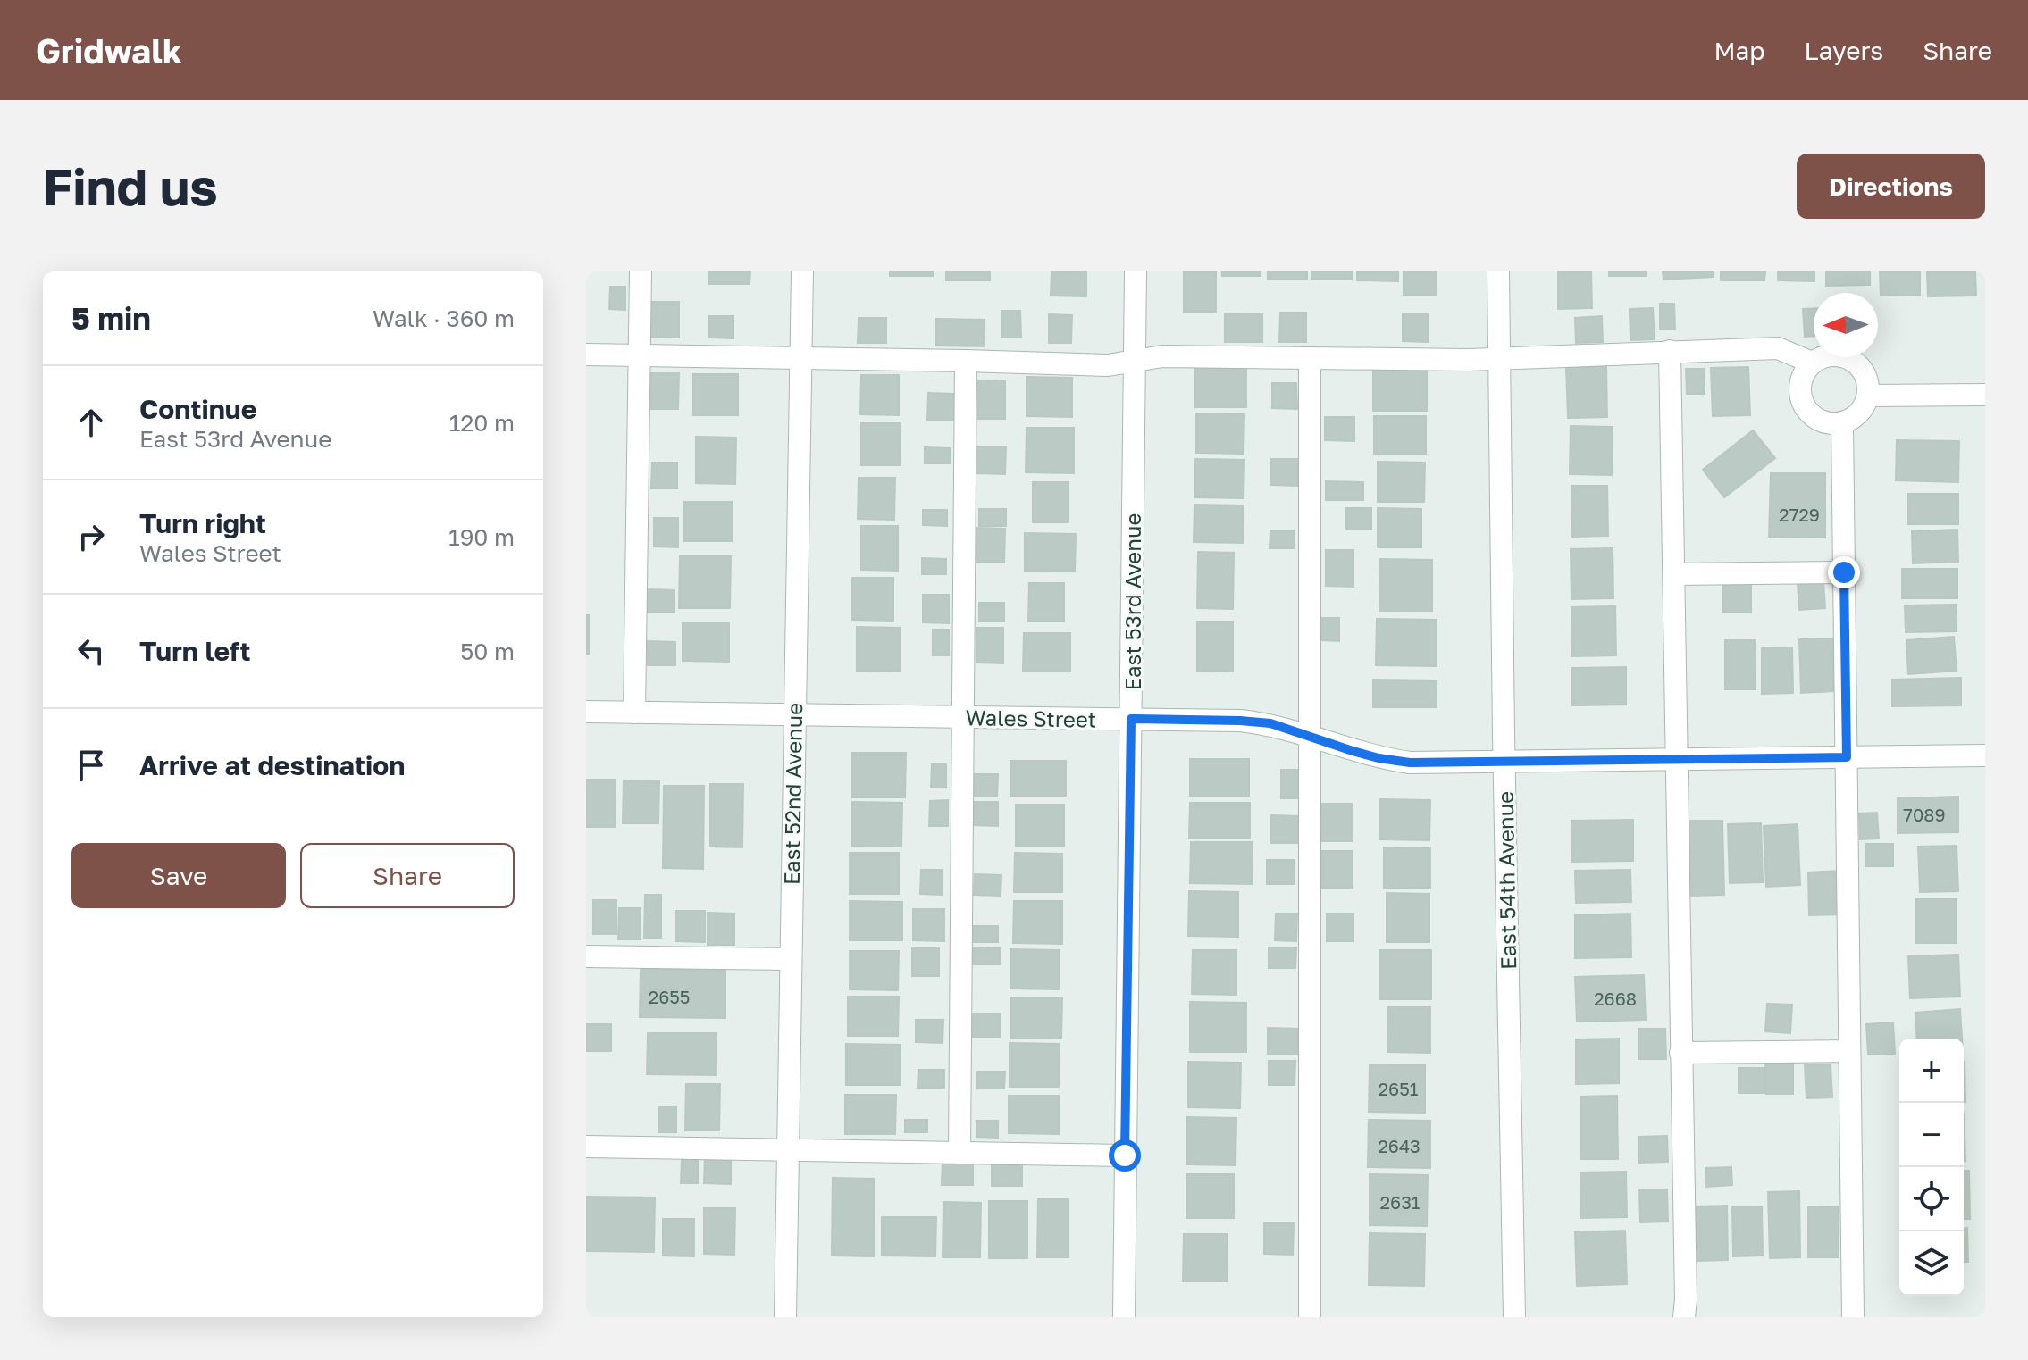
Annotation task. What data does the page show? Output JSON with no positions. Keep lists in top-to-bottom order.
{
  "streets": {
    "street": [
      "East 53rd Avenue",
      "Wales Street",
      "East 52nd Avenue",
      "East 54th Avenue"
    ]
  },
  "crossings": [
    ["East 53rd Avenue", "Wales Street"],
    ["Wales Street", "East 52nd Avenue"],
    ["Wales Street", "East 54th Avenue"]
  ],
  "house_numbers": [
    "2729",
    "7089",
    "2655",
    "2668",
    "2651",
    "2643",
    "2631"
  ],
  "north": "left",
  "page": {
    "header": "Gridwalk",
    "nav": ["Map", "Layers", "Share"],
    "buttons": [
      "Directions",
      ["Save", "Share"]
    ],
    "title": "Find us",
    "heading": ["5 min", "Walk · 360 m"],
    "list": [
      ["Continue", "East 53rd Avenue", "120 m"],
      ["Turn right", "Wales Street", "190 m"],
      ["Turn left", "50 m"],
      "Arrive at destination"
    ],
    "map_buttons": ["+", "−"]
  }
}
